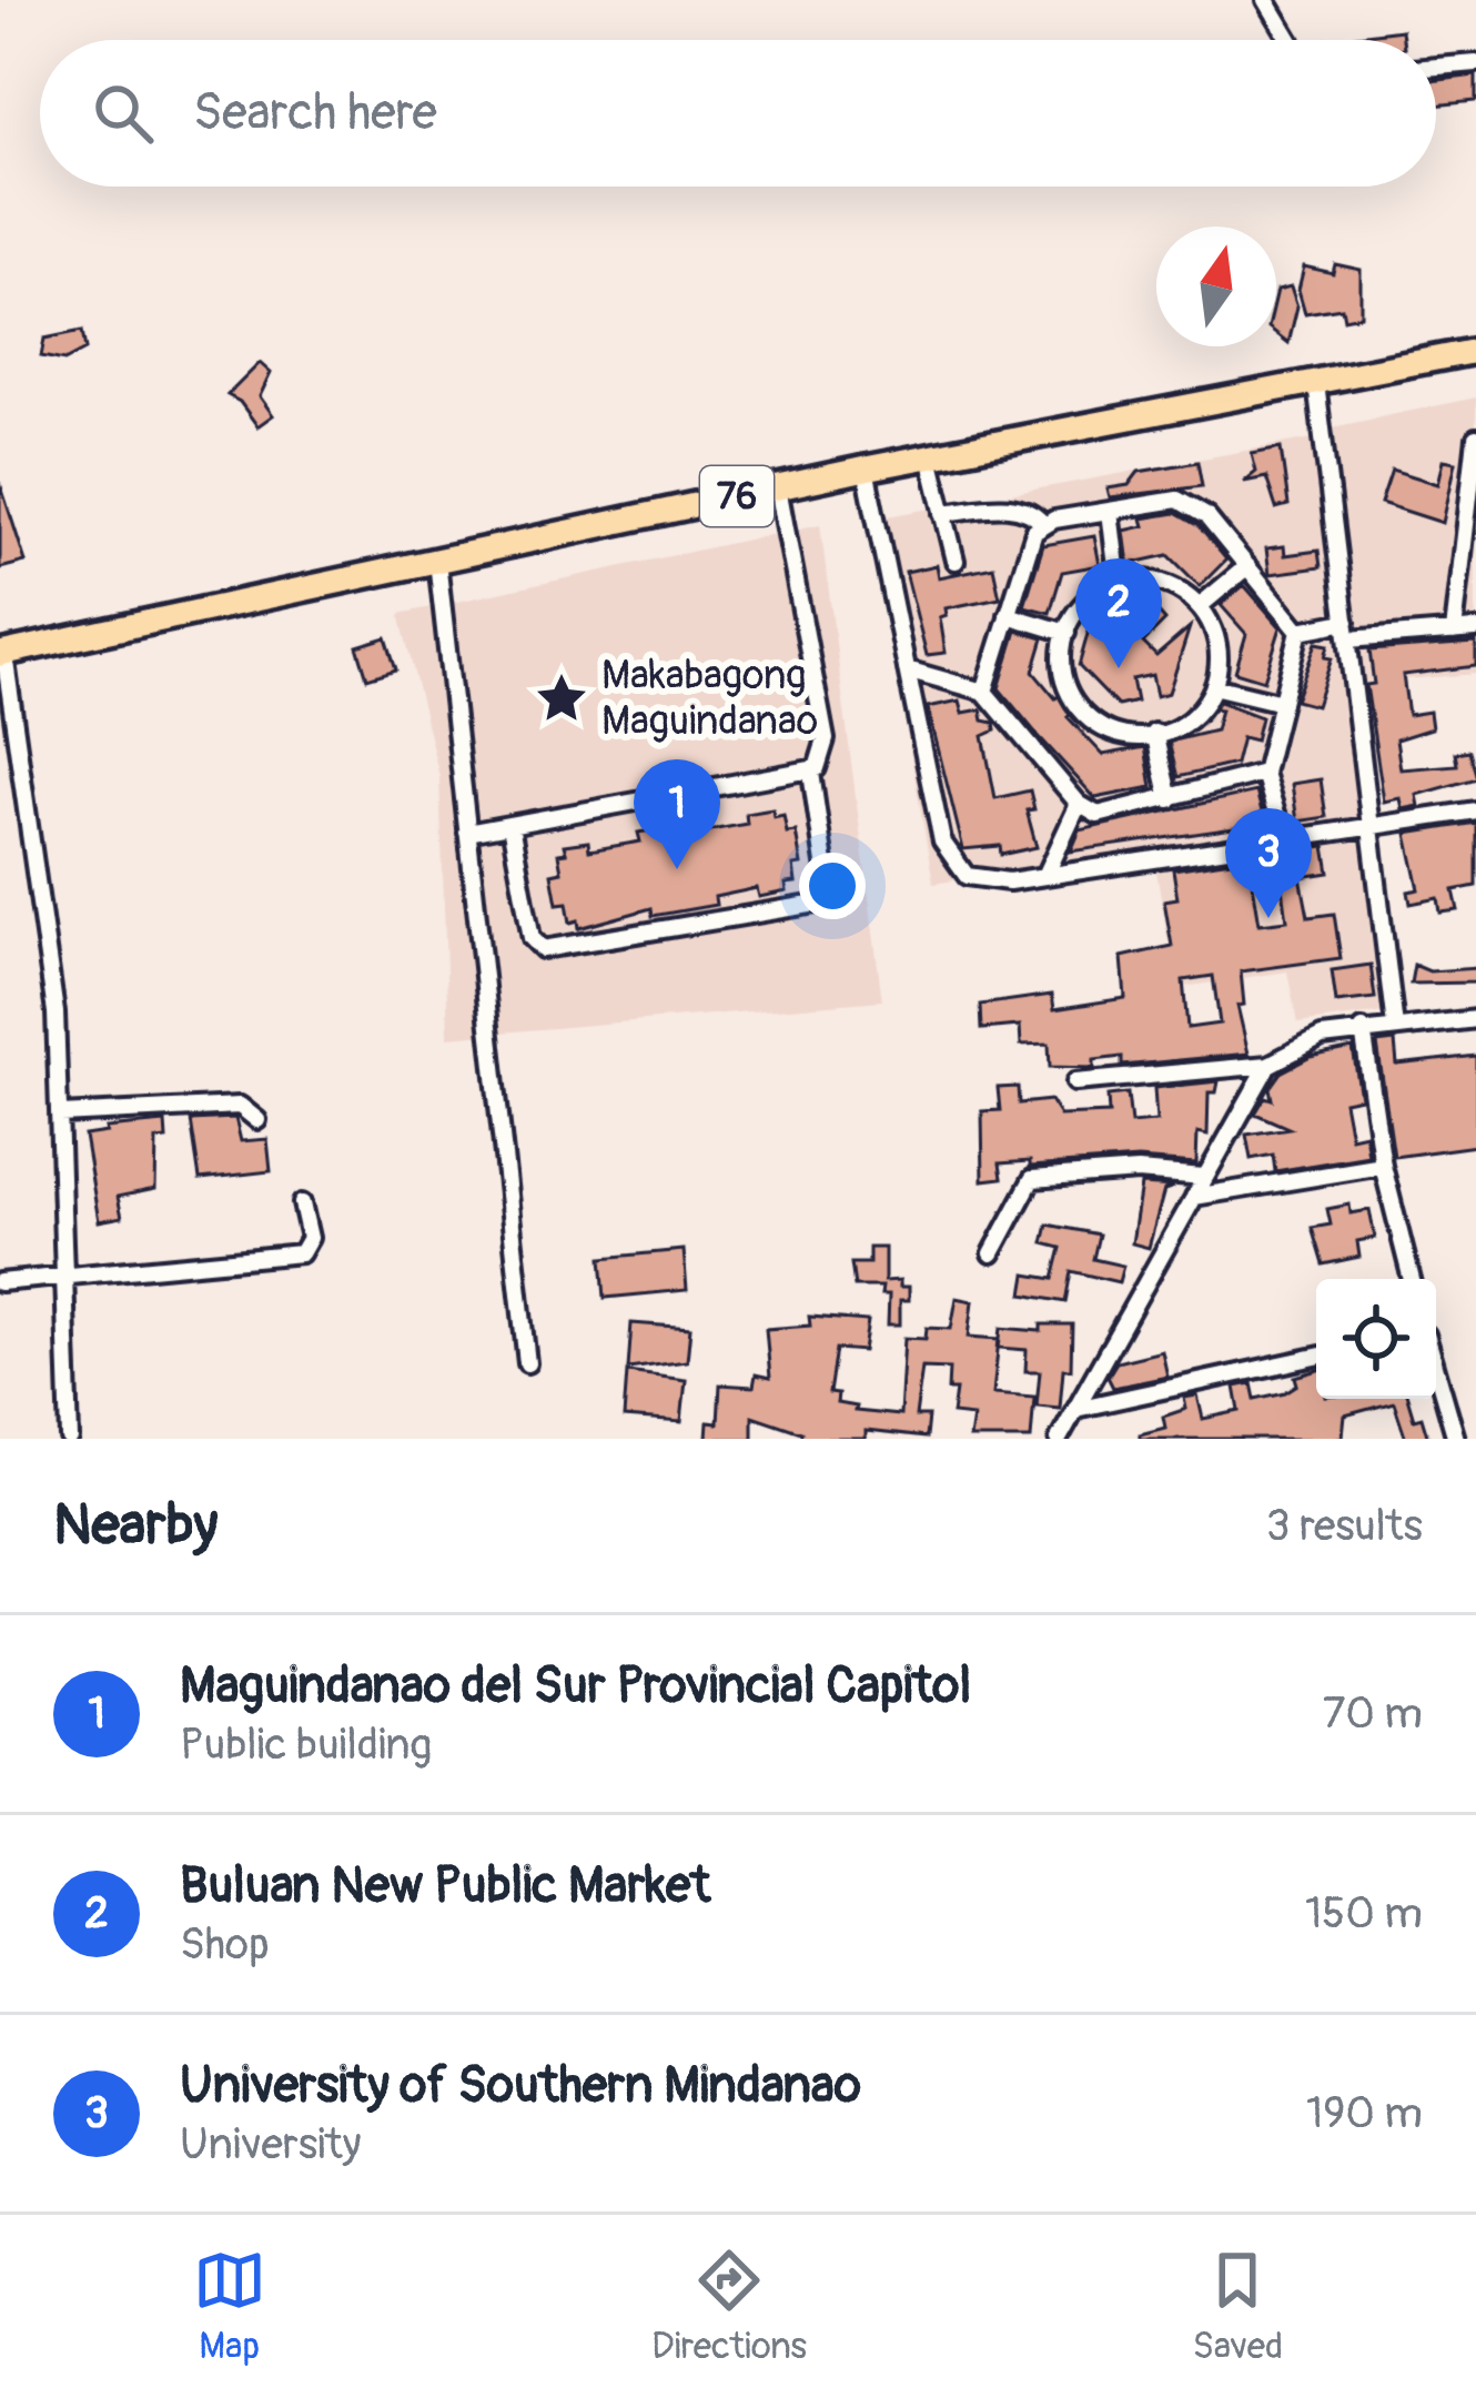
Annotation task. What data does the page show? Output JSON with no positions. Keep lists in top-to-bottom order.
{
  "streets": {
    "highway": ["76"]
  },
  "places": {
    "place": ["Makabagong Maguindanao"]
  },
  "north": "top",
  "page": {
    "search": "Search here",
    "pins": ["2", "1", "3"],
    "heading": ["Nearby", "3 results"],
    "list": [
      {
        "mark": "1",
        "name": "Maguindanao del Sur Provincial Capitol",
        "note": "Public building",
        "value": "70 m"
      },
      {
        "mark": "2",
        "name": "Buluan New Public Market",
        "note": "Shop",
        "value": "150 m"
      },
      {
        "mark": "3",
        "name": "University of Southern Mindanao",
        "note": "University",
        "value": "190 m"
      }
    ],
    "nav": ["Map", "Directions", "Saved"]
  }
}
